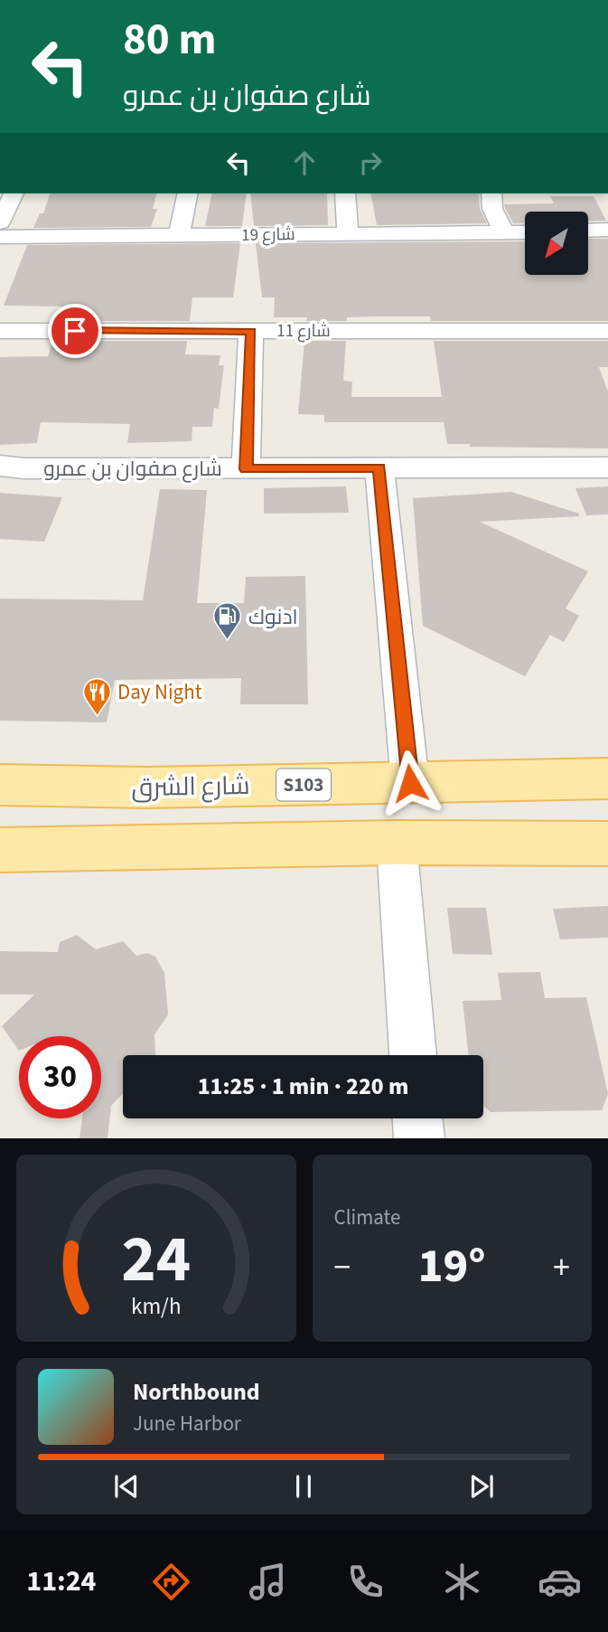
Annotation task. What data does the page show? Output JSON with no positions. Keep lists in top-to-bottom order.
{
  "streets": {
    "main road": ["S103", "شارع الشرق"],
    "street": ["شارع 19", "شارع 11", "شارع صفوان بن عمرو"]
  },
  "places": {
    "fuel station": ["ادنوك"],
    "restaurant": ["Day Night"]
  },
  "north": "bottom left",
  "page": {
    "turn": ["80 m", "شارع صفوان بن عمرو"],
    "limit": "30",
    "trip": "11:25 · 1 min · 220 m",
    "tile": "Climate",
    "heat": ["−", "19°", "+"],
    "song": ["Northbound", "June Harbor"],
    "tabs": "11:24",
    "gauge": ["24", "km/h"]
  }
}
